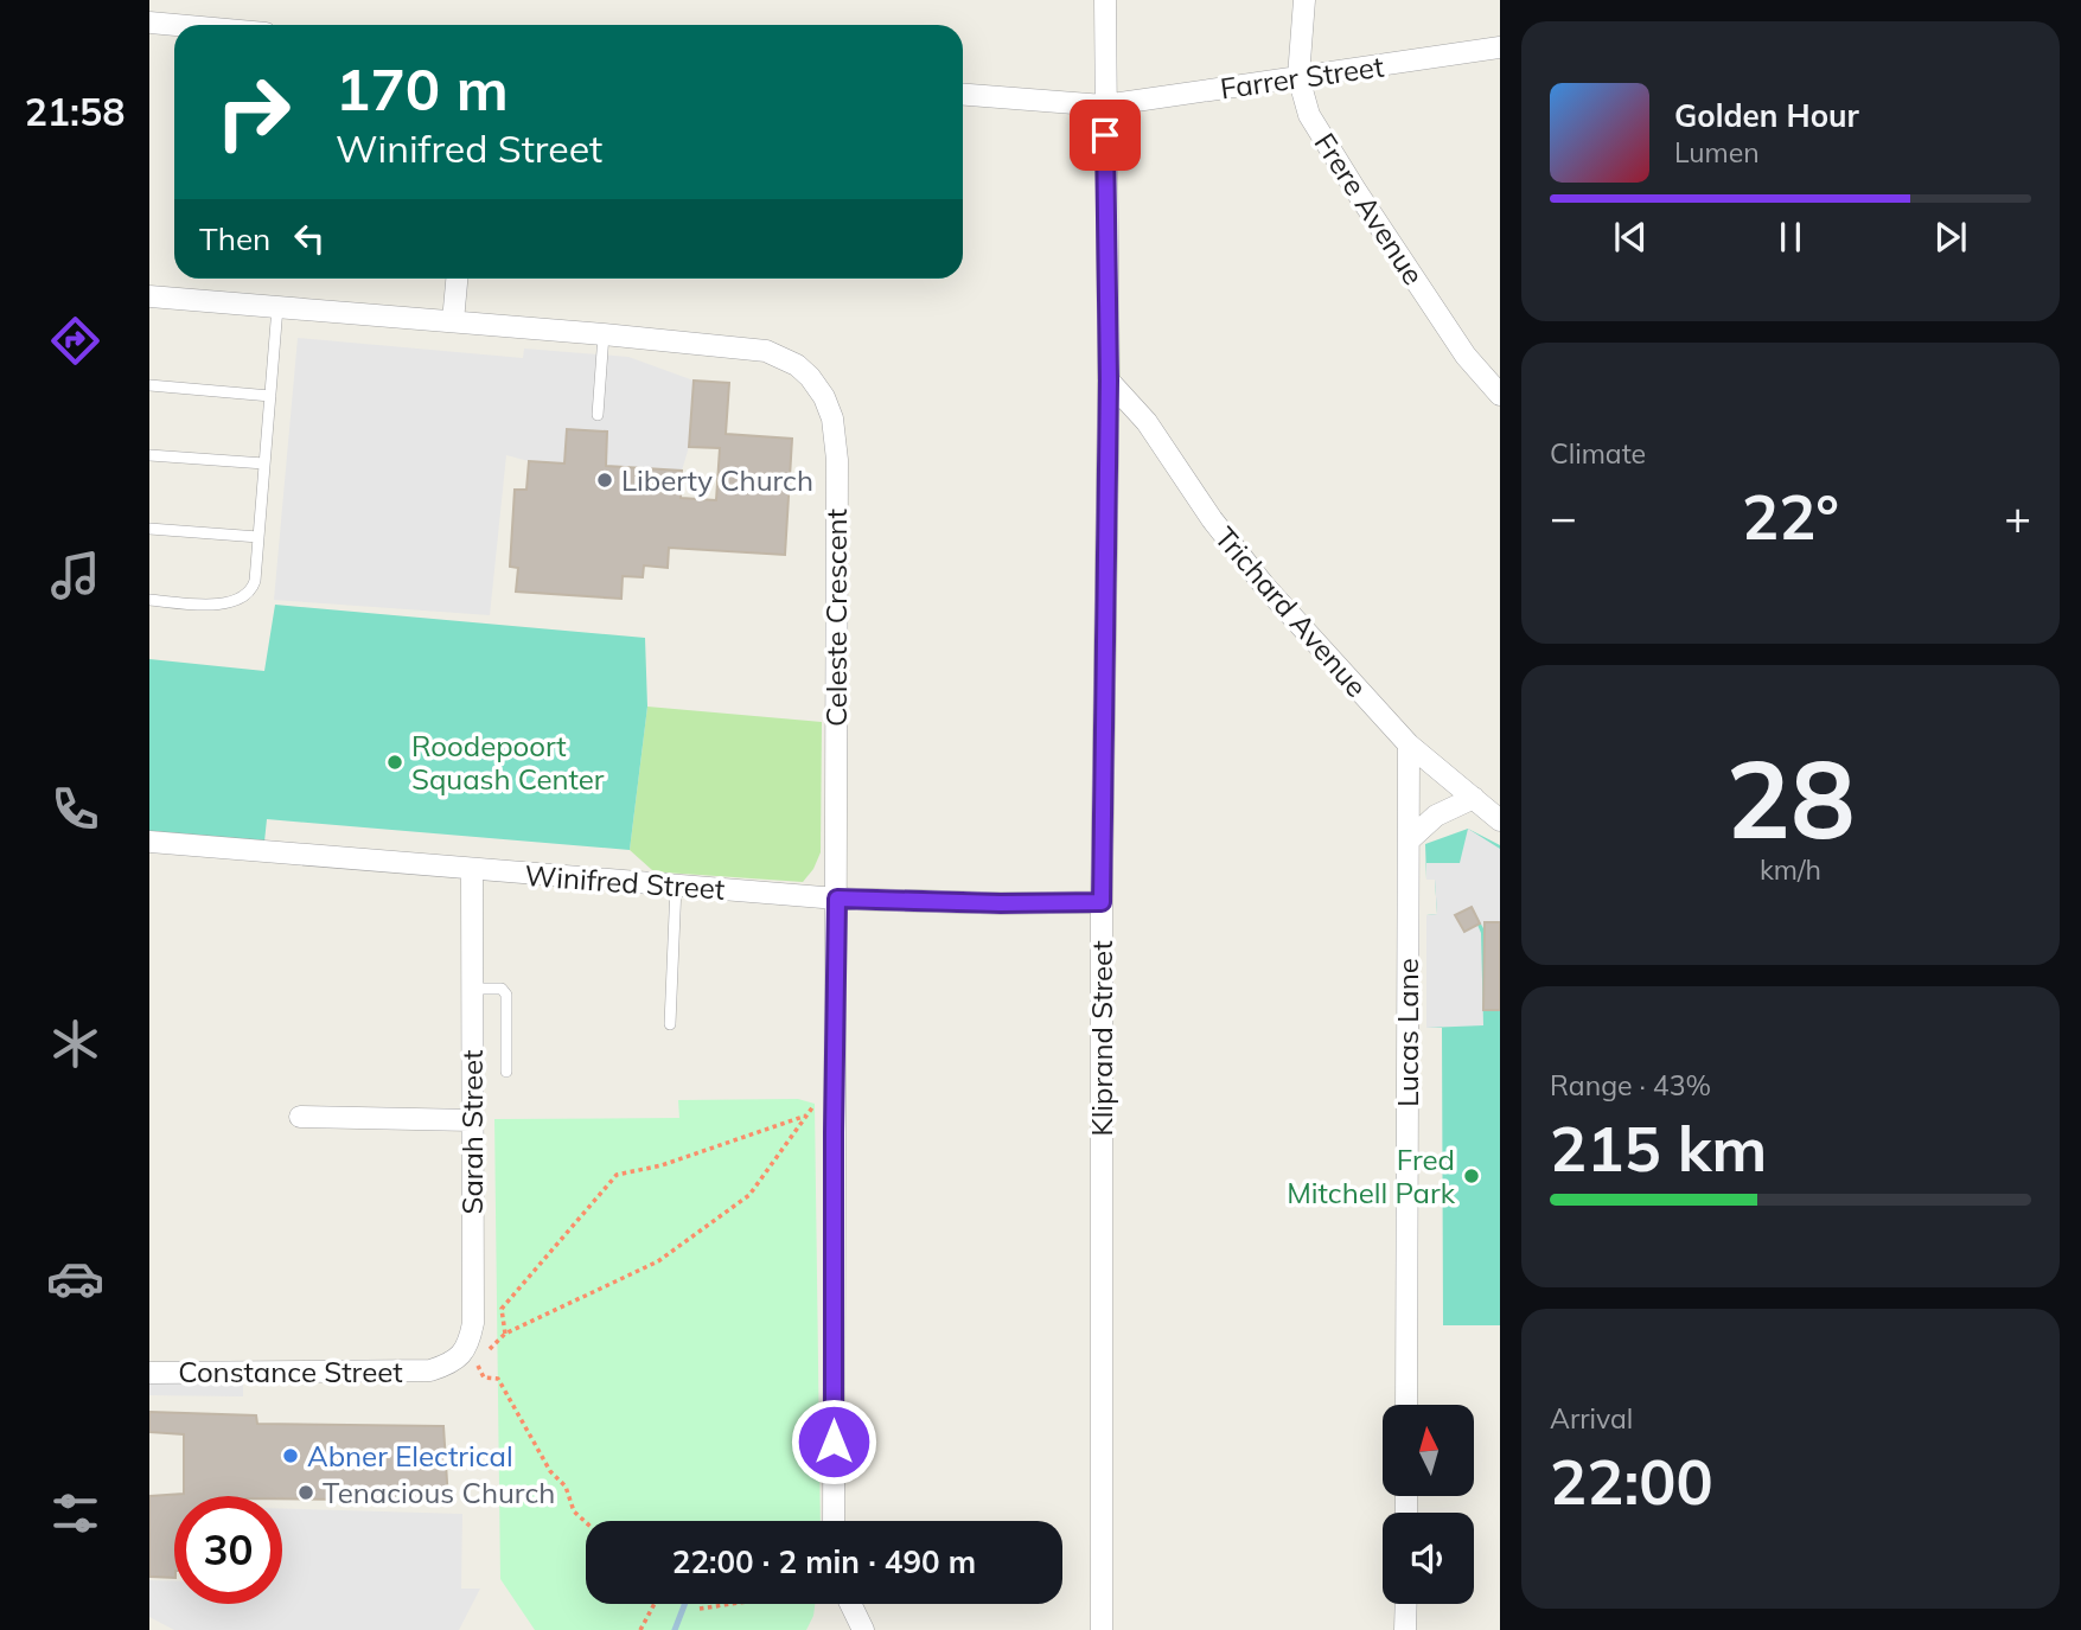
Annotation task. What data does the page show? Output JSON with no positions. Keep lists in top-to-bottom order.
{
  "streets": {
    "street": [
      "Farrer Street",
      "Frere Avenue",
      "Trichard Avenue",
      "Celeste Crescent",
      "Winifred Street",
      "Lucas Lane",
      "Kliprand Street",
      "Sarah Street",
      "Constance Street"
    ]
  },
  "crossings": [
    ["Farrer Street", "Frere Avenue"],
    ["Farrer Street", "Kliprand Street"],
    ["Trichard Avenue", "Lucas Lane"],
    ["Trichard Avenue", "Kliprand Street"],
    ["Celeste Crescent", "Winifred Street"],
    ["Winifred Street", "Kliprand Street"],
    ["Winifred Street", "Sarah Street"],
    ["Sarah Street", "Constance Street"]
  ],
  "places": [
    "Liberty Church",
    "Roodepoort Squash Center",
    "Fred Mitchell Park",
    "Abner Electrical",
    "Tenacious Church"
  ],
  "north": "top",
  "page": {
    "tabs": "21:58",
    "turn": ["170 m", "Winifred Street"],
    "song": ["Golden Hour", "Lumen"],
    "then": "Then",
    "tile": [
      "Climate",
      ["28", "km/h"],
      ["Range · 43%", "215 km"],
      ["Arrival", "22:00"]
    ],
    "heat": ["−", "22°", "+"],
    "limit": "30",
    "trip": "22:00 · 2 min · 490 m"
  }
}
